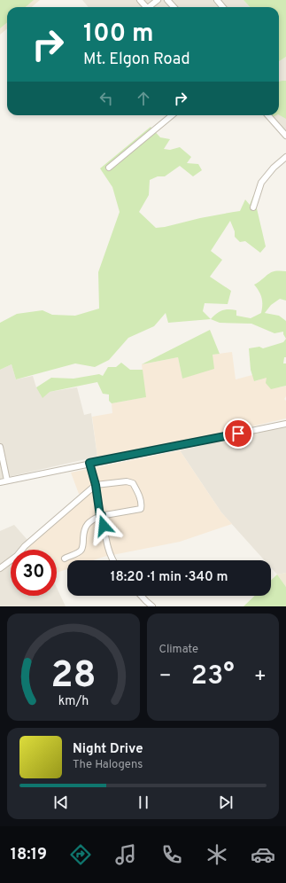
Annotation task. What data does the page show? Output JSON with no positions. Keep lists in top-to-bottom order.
{
  "page": {
    "turn": ["100 m", "Mt. Elgon Road"],
    "limit": "30",
    "trip": "18:20 · 1 min · 340 m",
    "tile": "Climate",
    "heat": ["−", "23°", "+"],
    "song": ["Night Drive", "The Halogens"],
    "tabs": "18:19",
    "gauge": ["28", "km/h"]
  }
}
